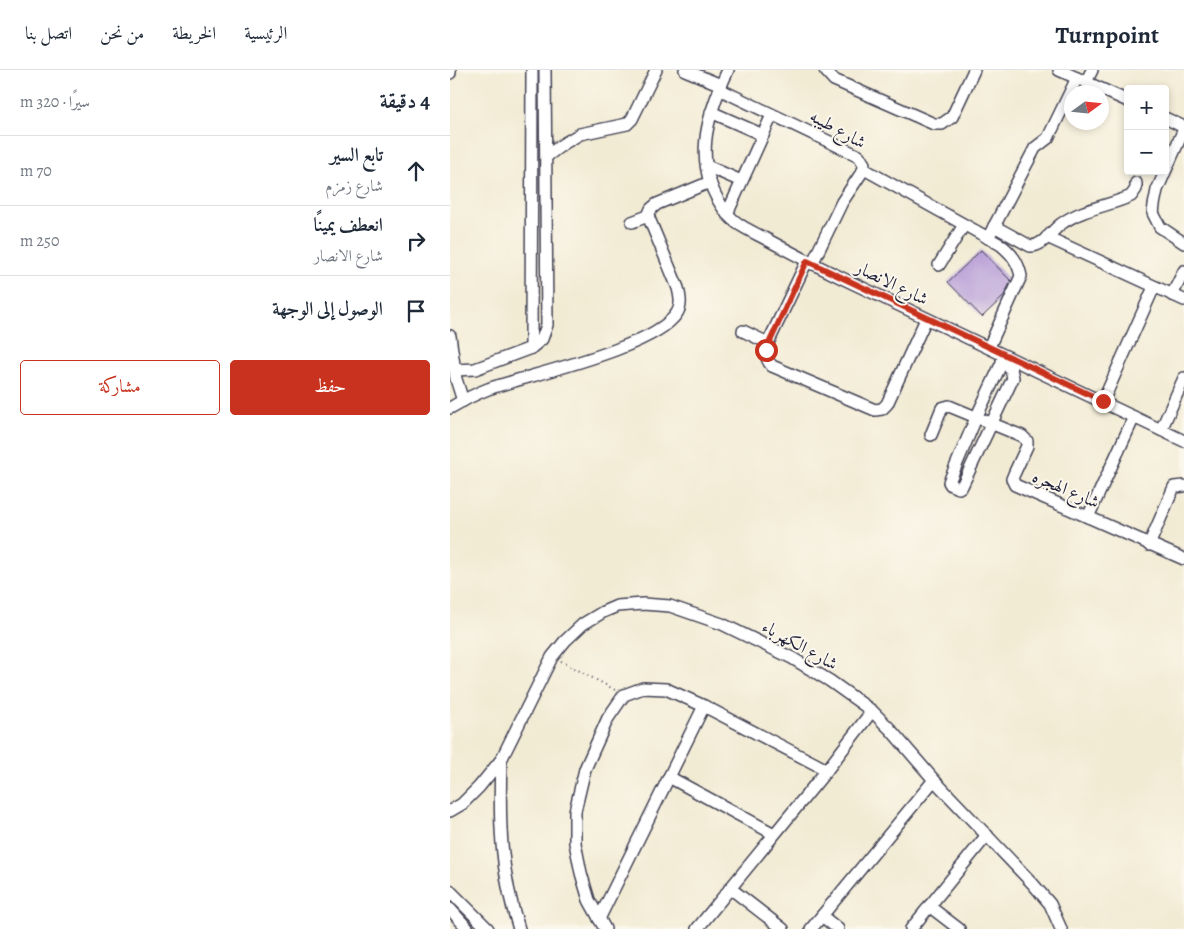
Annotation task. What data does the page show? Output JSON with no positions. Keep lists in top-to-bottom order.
{
  "streets": {
    "street": [
      "شارع طيبه",
      "شارع الانصار",
      "شارع الهجره",
      "شارع الكهرباء"
    ]
  },
  "crossings": [
    ["شارع طيبه", "شارع الانصار"]
  ],
  "north": "right",
  "page": {
    "header": "Turnpoint",
    "nav": [
      "الرئيسية",
      "الخريطة",
      "من نحن",
      "اتصل بنا"
    ],
    "heading": ["4 دقيقة", "سيرًا · 320 m"],
    "map_buttons": ["+", "−"],
    "list": [
      ["تابع السير", "شارع زمزم", "70 m"],
      ["انعطف يمينًا", "شارع الانصار", "250 m"],
      "الوصول إلى الوجهة"
    ],
    "buttons": ["حفظ", "مشاركة"]
  }
}
